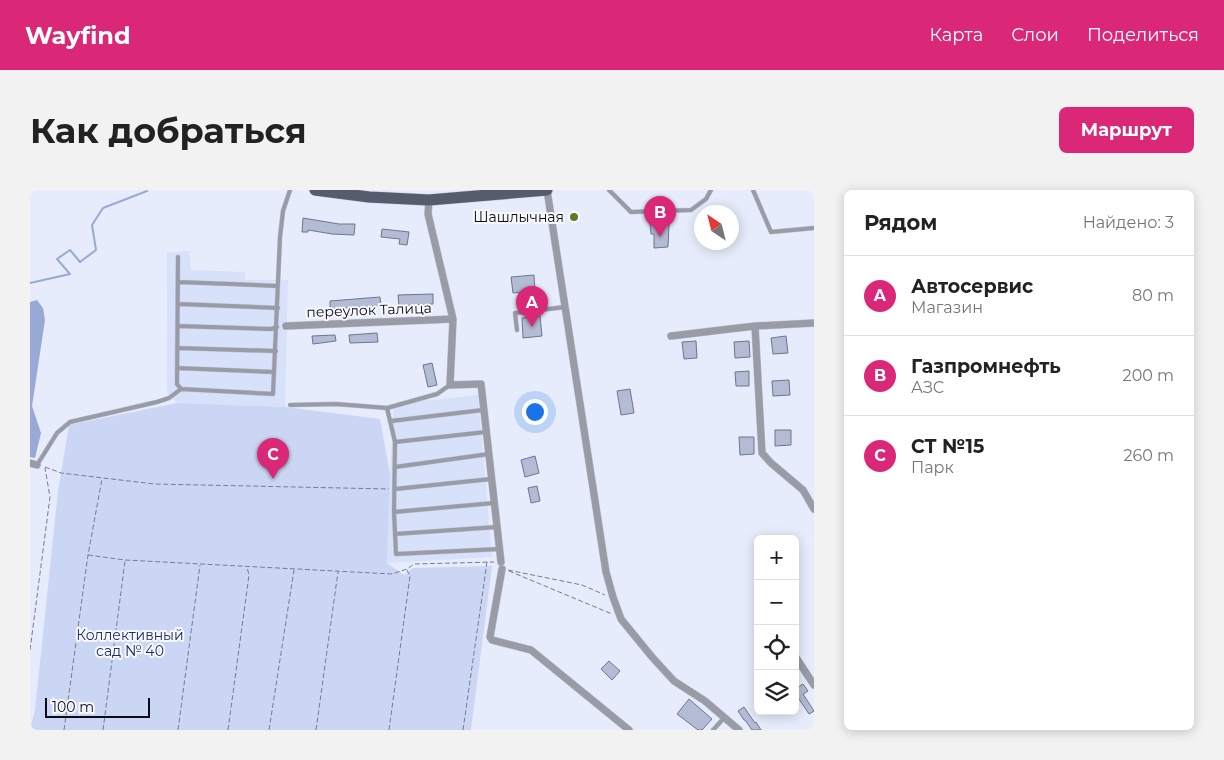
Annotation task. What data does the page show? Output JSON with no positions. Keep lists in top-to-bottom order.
{
  "streets": {
    "street": ["переулок Талица"]
  },
  "parks": ["Коллективный сад № 40"],
  "places": ["Шашлычная"],
  "scale_bar": "100 m",
  "north": "top left",
  "page": {
    "header": "Wayfind",
    "nav": ["Карта", "Слои", "Поделиться"],
    "buttons": "Маршрут",
    "title": "Как добраться",
    "heading": ["Рядом", "Найдено: 3"],
    "pins": ["B", "A", "C"],
    "list": [
      {
        "mark": "A",
        "name": "Автосервис",
        "note": "Магазин",
        "value": "80 m"
      },
      {
        "mark": "B",
        "name": "Газпромнефть",
        "note": "АЗС",
        "value": "200 m"
      },
      {
        "mark": "C",
        "name": "СТ №15",
        "note": "Парк",
        "value": "260 m"
      }
    ],
    "map_buttons": ["+", "−"],
    "scale": "100 m"
  }
}
